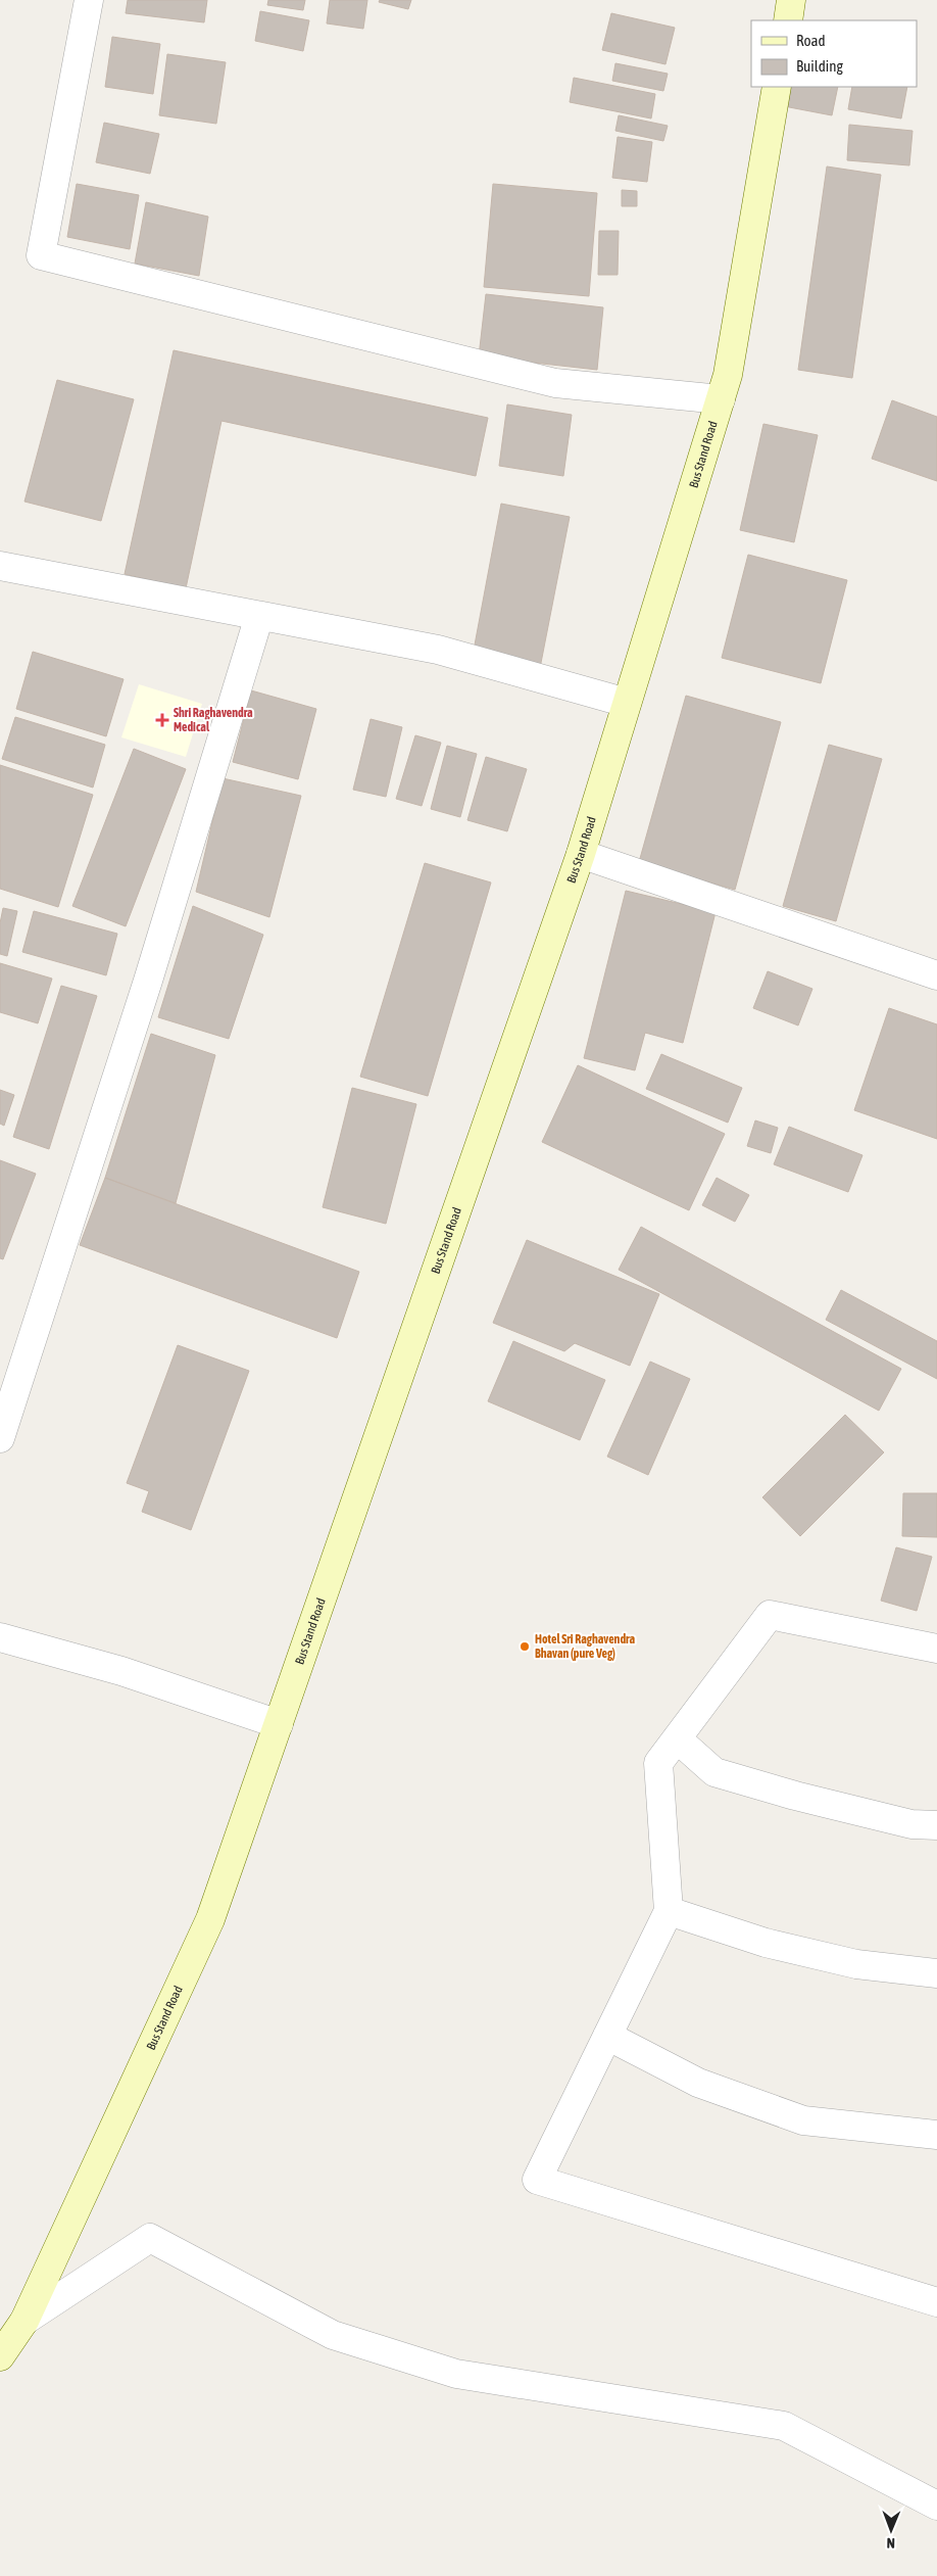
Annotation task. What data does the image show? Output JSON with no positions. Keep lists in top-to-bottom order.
{
  "streets": {
    "main road": ["Bus Stand Road"]
  },
  "places": {
    "health": ["Shri Raghavendra Medical"],
    "other": ["Hotel Sri Raghavendra Bhavan (pure Veg)"]
  },
  "legend": ["Road", "Building"],
  "north": "bottom"
}
